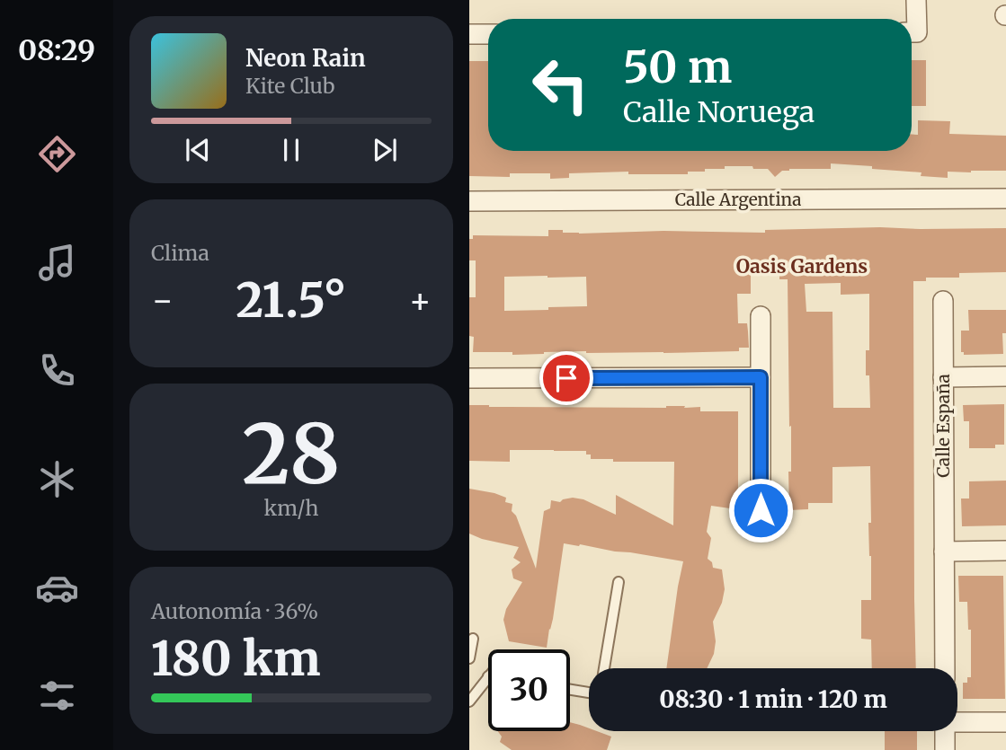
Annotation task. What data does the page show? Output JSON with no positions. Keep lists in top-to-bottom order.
{
  "streets": {
    "street": ["Calle Argentina", "Calle España"]
  },
  "districts": ["Oasis Gardens"],
  "page": {
    "tabs": "08:29",
    "turn": ["50 m", "Calle Noruega"],
    "song": ["Neon Rain", "Kite Club"],
    "tile": [
      "Clima",
      ["28", "km/h"],
      ["Autonomía · 36%", "180 km"]
    ],
    "heat": ["−", "21.5°", "+"],
    "limit": "30",
    "trip": "08:30 · 1 min · 120 m"
  }
}
